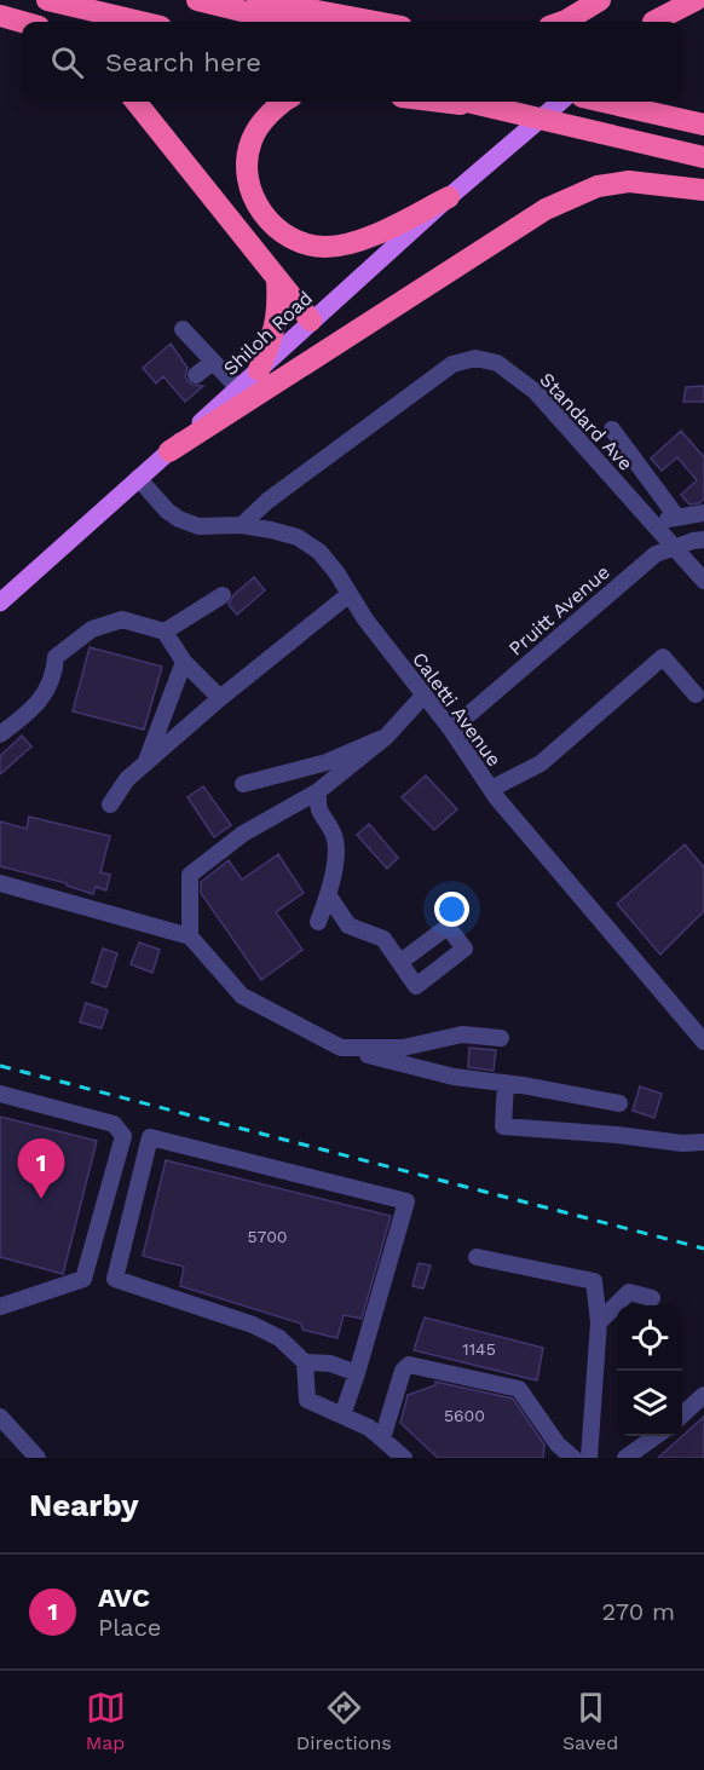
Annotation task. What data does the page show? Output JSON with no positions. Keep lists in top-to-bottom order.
{
  "streets": {
    "main road": ["Shiloh Road"],
    "street": ["Standard Ave", "Pruitt Avenue", "Caletti Avenue"]
  },
  "crossings": [
    ["Shiloh Road", "Caletti Avenue"],
    ["Standard Ave", "Pruitt Avenue"],
    ["Standard Ave", "Caletti Avenue"],
    ["Pruitt Avenue", "Caletti Avenue"]
  ],
  "house_numbers": ["5700", "1145", "5600"],
  "page": {
    "search": "Search here",
    "pins": "1",
    "heading": "Nearby",
    "list": [
      {
        "mark": "1",
        "name": "AVC",
        "note": "Place",
        "value": "270 m"
      }
    ],
    "nav": ["Map", "Directions", "Saved"]
  }
}
